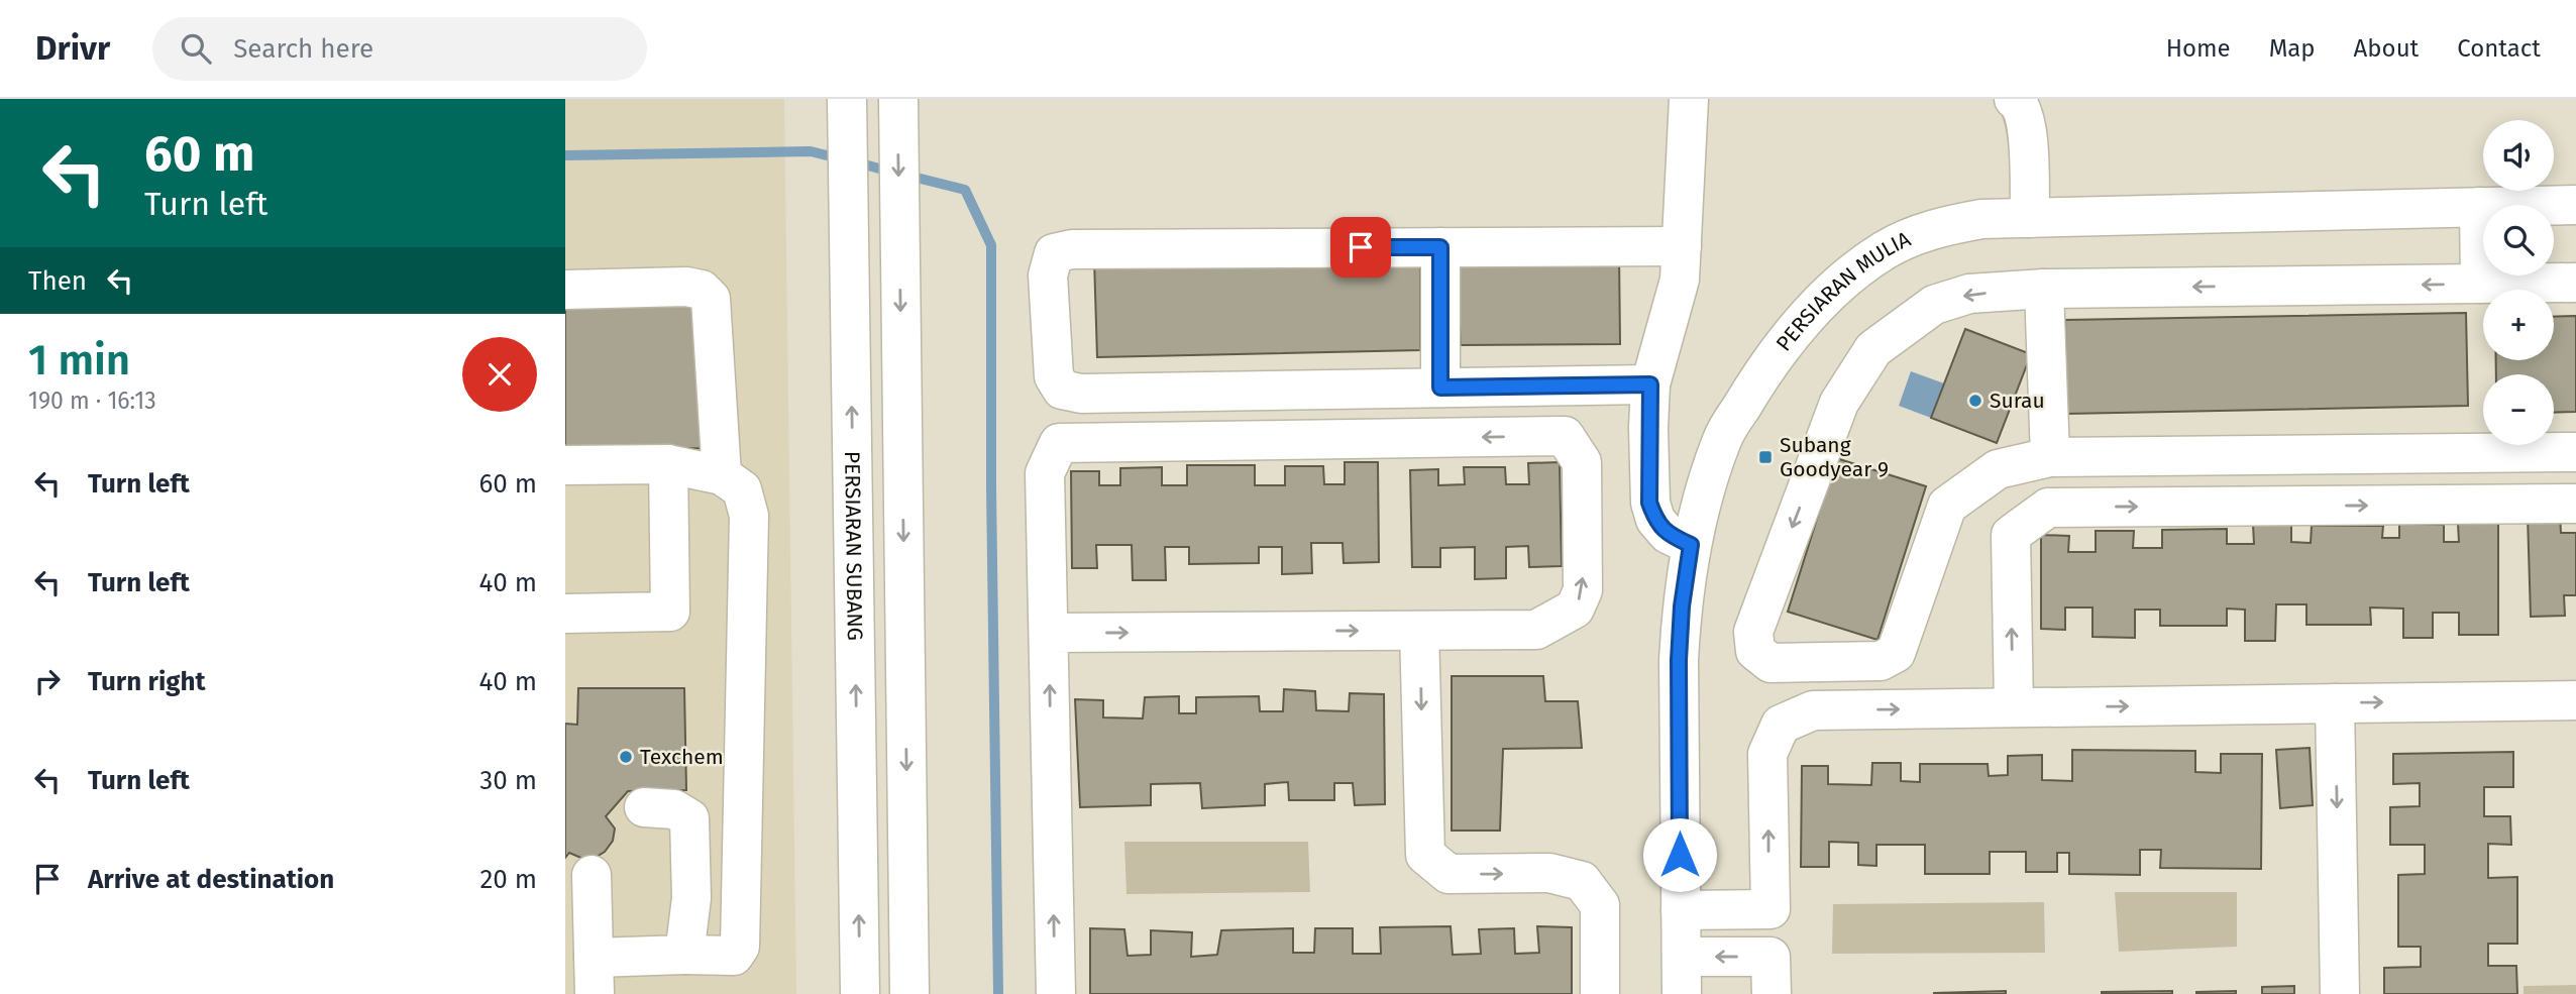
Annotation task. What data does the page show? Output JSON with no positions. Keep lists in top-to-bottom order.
{
  "streets": {
    "street": ["PERSIARAN MULIA", "PERSIARAN SUBANG"]
  },
  "places": {
    "other": ["Surau", "Texchem"],
    "transit": ["Subang Goodyear 9"]
  },
  "page": {
    "header": "Drivr",
    "search": "Search here",
    "nav": [
      "Home",
      "Map",
      "About",
      "Contact"
    ],
    "turn": ["60 m", "Turn left"],
    "map_buttons": ["+", "−"],
    "then": "Then",
    "heading": ["1 min", "190 m · 16:13"],
    "list": [
      {
        "name": "Turn left",
        "value": "60 m"
      },
      {
        "name": "Turn left",
        "value": "40 m"
      },
      {
        "name": "Turn right",
        "value": "40 m"
      },
      {
        "name": "Turn left",
        "value": "30 m"
      },
      {
        "name": "Arrive at destination",
        "value": "20 m"
      }
    ]
  }
}
